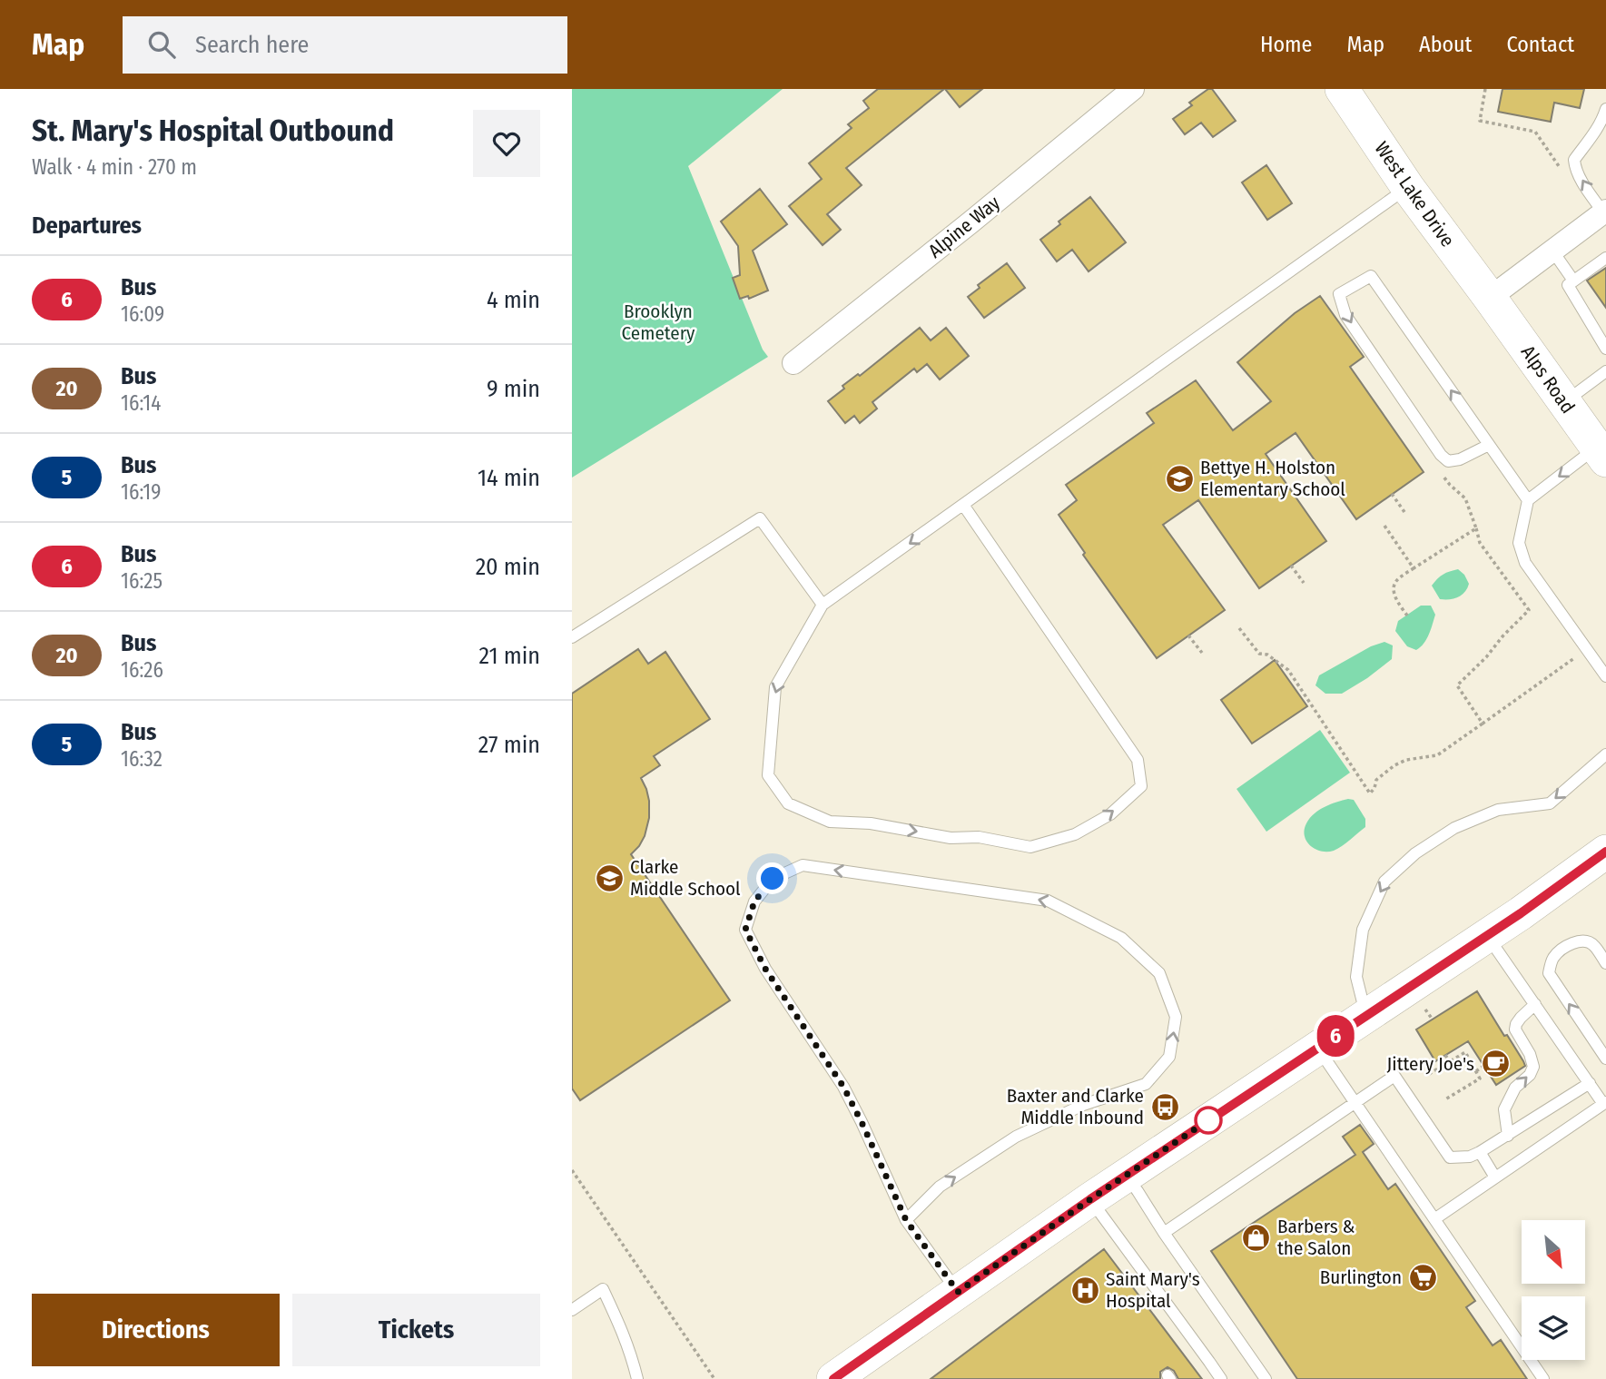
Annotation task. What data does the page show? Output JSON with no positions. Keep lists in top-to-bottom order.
{
  "streets": {
    "main road": ["West Lake Drive", "Alps Road"],
    "street": ["Alpine Way"]
  },
  "crossings": [
    ["West Lake Drive", "Alps Road"]
  ],
  "parks": ["Brooklyn Cemetery"],
  "places": {
    "school or university": ["Bettye H. Holston Elementary School", "Clarke Middle School"],
    "cafe": ["Jittery Joe's"],
    "bus stop": ["Baxter and Clarke Middle Inbound"],
    "shop": ["Barbers & the Salon"],
    "supermarket": ["Burlington"],
    "hospital": ["Saint Mary's Hospital"]
  },
  "lines": ["bus line 6"],
  "north": "bottom right",
  "page": {
    "header": "Map",
    "search": "Search here",
    "nav": [
      "Home",
      "Map",
      "About",
      "Contact"
    ],
    "heading": [
      ["St. Mary's Hospital Outbound", "Walk · 4 min · 270 m"],
      "Departures"
    ],
    "on_map": "6",
    "list": [
      {
        "mark": "6",
        "name": "Bus",
        "note": "16:09",
        "value": "4 min"
      },
      {
        "mark": "20",
        "name": "Bus",
        "note": "16:14",
        "value": "9 min"
      },
      {
        "mark": "5",
        "name": "Bus",
        "note": "16:19",
        "value": "14 min"
      },
      {
        "mark": "6",
        "name": "Bus",
        "note": "16:25",
        "value": "20 min"
      },
      {
        "mark": "20",
        "name": "Bus",
        "note": "16:26",
        "value": "21 min"
      },
      {
        "mark": "5",
        "name": "Bus",
        "note": "16:32",
        "value": "27 min"
      }
    ],
    "buttons": ["Directions", "Tickets"]
  }
}
